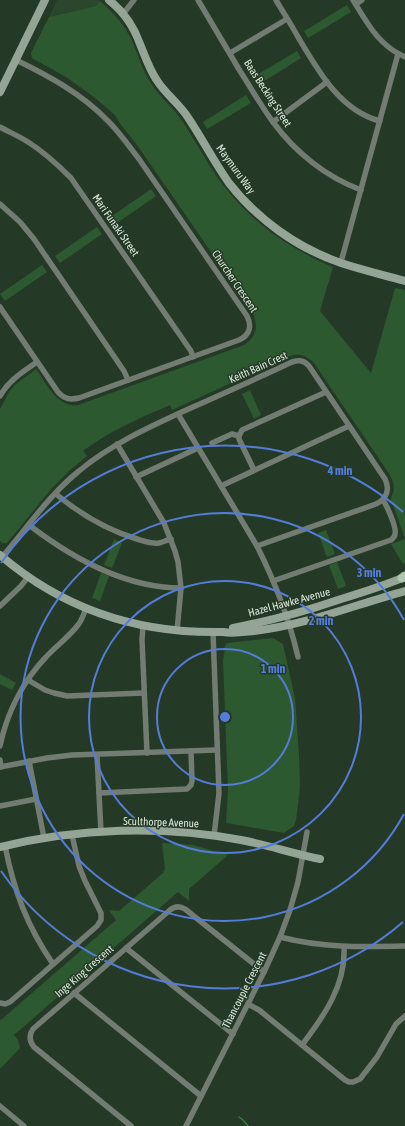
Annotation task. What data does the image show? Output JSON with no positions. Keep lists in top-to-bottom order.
{
  "streets": {
    "street": [
      "Baas Becking Street",
      "Maymuru Way",
      "Mari Funaki Street",
      "Churcher Crescent",
      "Keith Bain Crest",
      "Hazel Hawke Avenue",
      "Sculthorpe Avenue",
      "Inge King Crescent",
      "Thancoupie Crescent"
    ]
  },
  "crossings": [
    ["Mari Funaki Street", "Churcher Crescent"],
    ["Keith Bain Crest", "Hazel Hawke Avenue"],
    ["Sculthorpe Avenue", "Thancoupie Crescent"],
    ["Inge King Crescent", "Thancoupie Crescent"]
  ],
  "rings": [
    "4 min",
    "3 min",
    "2 min",
    "1 min"
  ]
}
